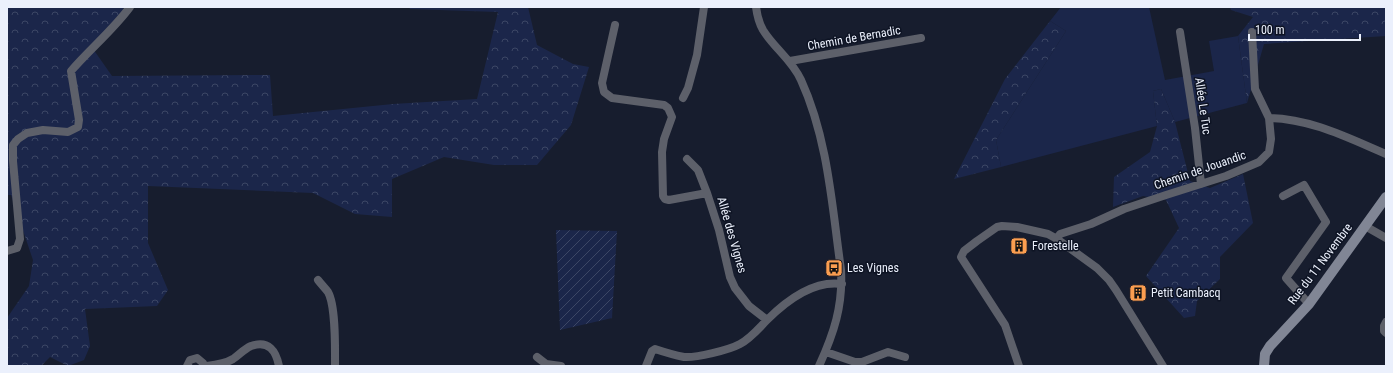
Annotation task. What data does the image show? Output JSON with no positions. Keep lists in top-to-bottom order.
{
  "streets": {
    "street": [
      "Chemin de Bernadic",
      "Allée Le Tuc",
      "Chemin de Jouandic",
      "Allée des Vignes",
      "Rue du 11 Novembre"
    ]
  },
  "crossings": [
    ["Allée Le Tuc", "Chemin de Jouandic"]
  ],
  "places": {
    "building": ["Forestelle", "Petit Cambacq"],
    "bus stop": ["Les Vignes"]
  },
  "scale_bar": "100 m"
}
